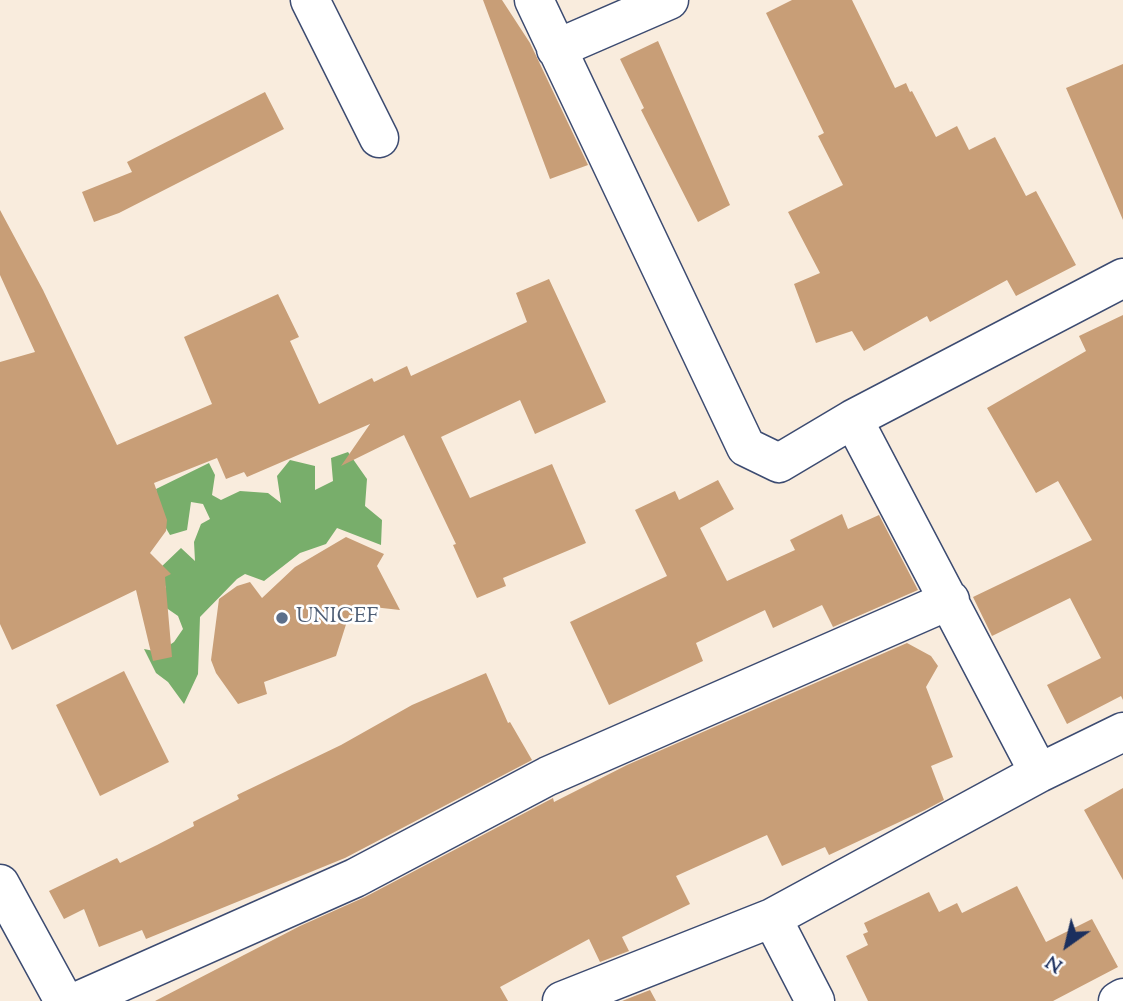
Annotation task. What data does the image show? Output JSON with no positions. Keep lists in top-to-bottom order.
{
  "places": ["UNICEF"],
  "north": "bottom left"
}
